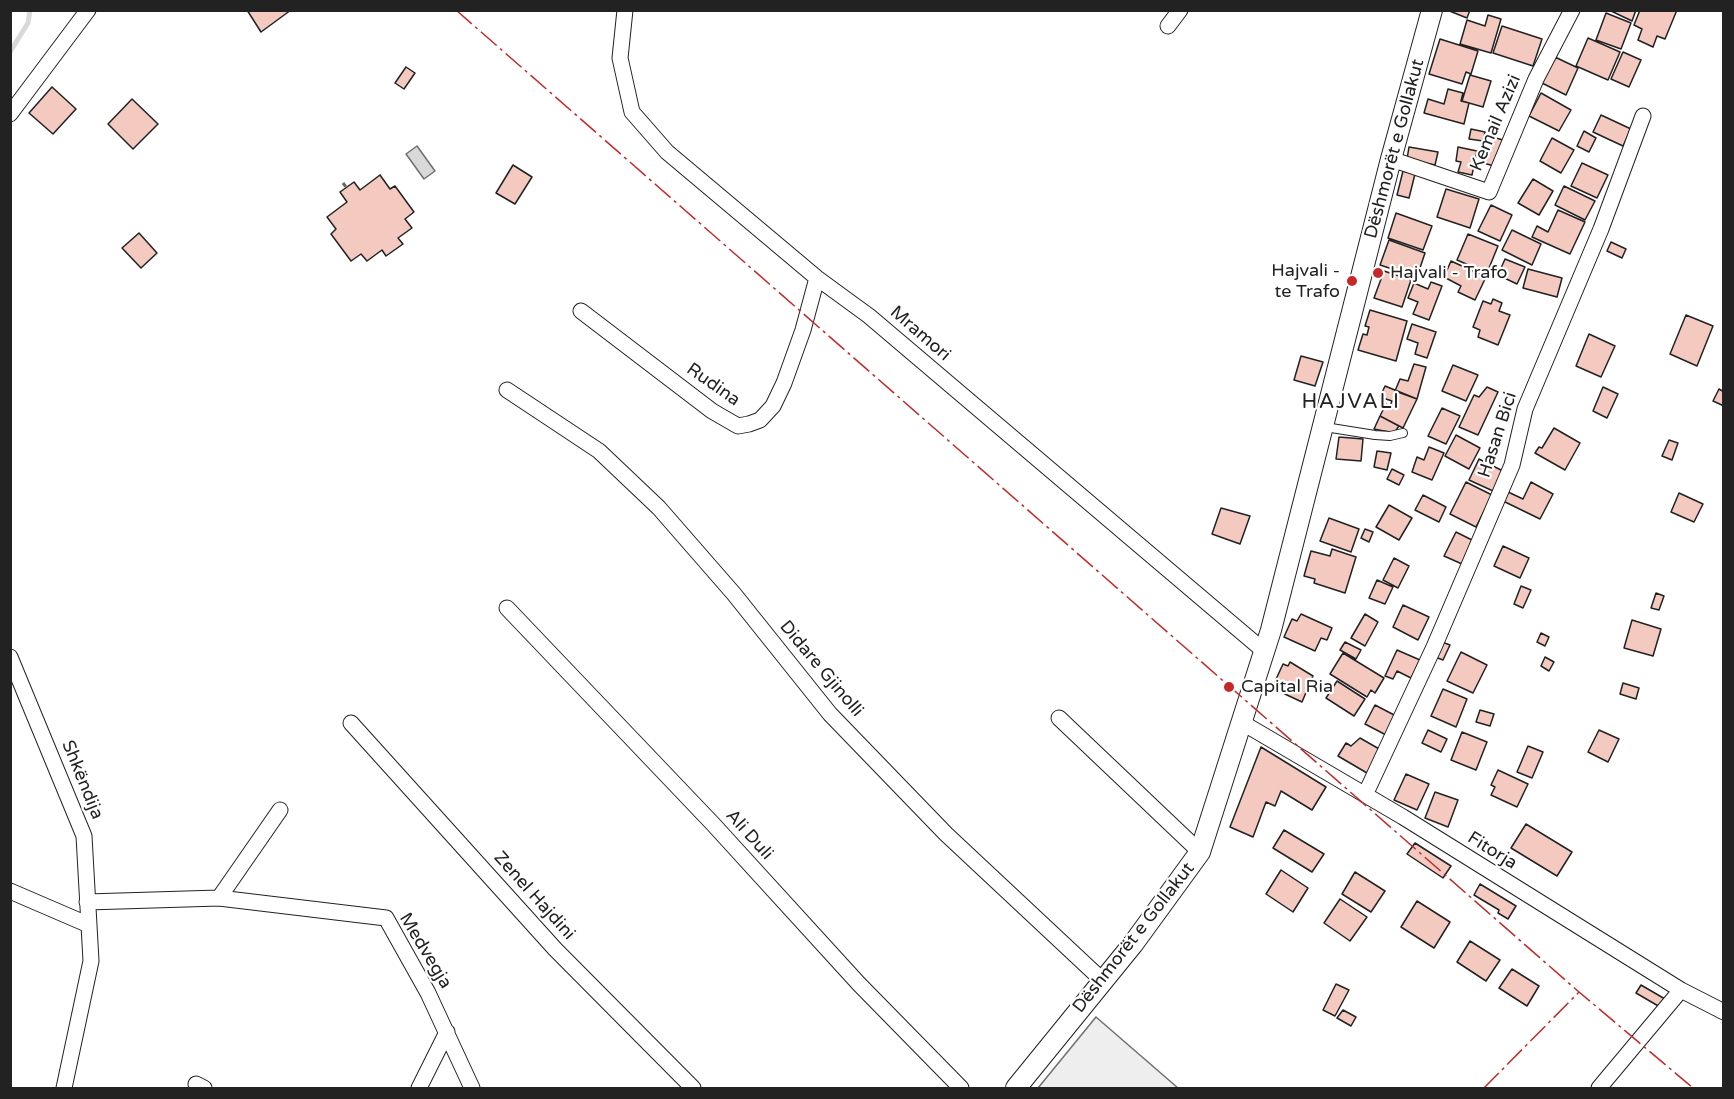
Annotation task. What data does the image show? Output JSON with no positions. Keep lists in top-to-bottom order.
{
  "streets": {
    "street": [
      "Kemail Azizi",
      "Dëshmorët e Gollakut",
      "Mramori",
      "Rudina",
      "Hasan Bici",
      "Didare Gjinolli",
      "Shkëndija",
      "Ali Duli",
      "Fitorja",
      "Zenel Hajdini",
      "Medvegja"
    ]
  },
  "crossings": [
    ["Kemail Azizi", "Dëshmorët e Gollakut"],
    ["Dëshmorët e Gollakut", "Mramori"],
    ["Dëshmorët e Gollakut", "Didare Gjinolli"],
    ["Dëshmorët e Gollakut", "Fitorja"],
    ["Mramori", "Rudina"],
    ["Hasan Bici", "Fitorja"],
    ["Shkëndija", "Medvegja"]
  ],
  "districts": ["HAJVALI"],
  "places": ["Hajvali - Trafo", "Hajvali - te Trafo", "Capital Ria"]
}
